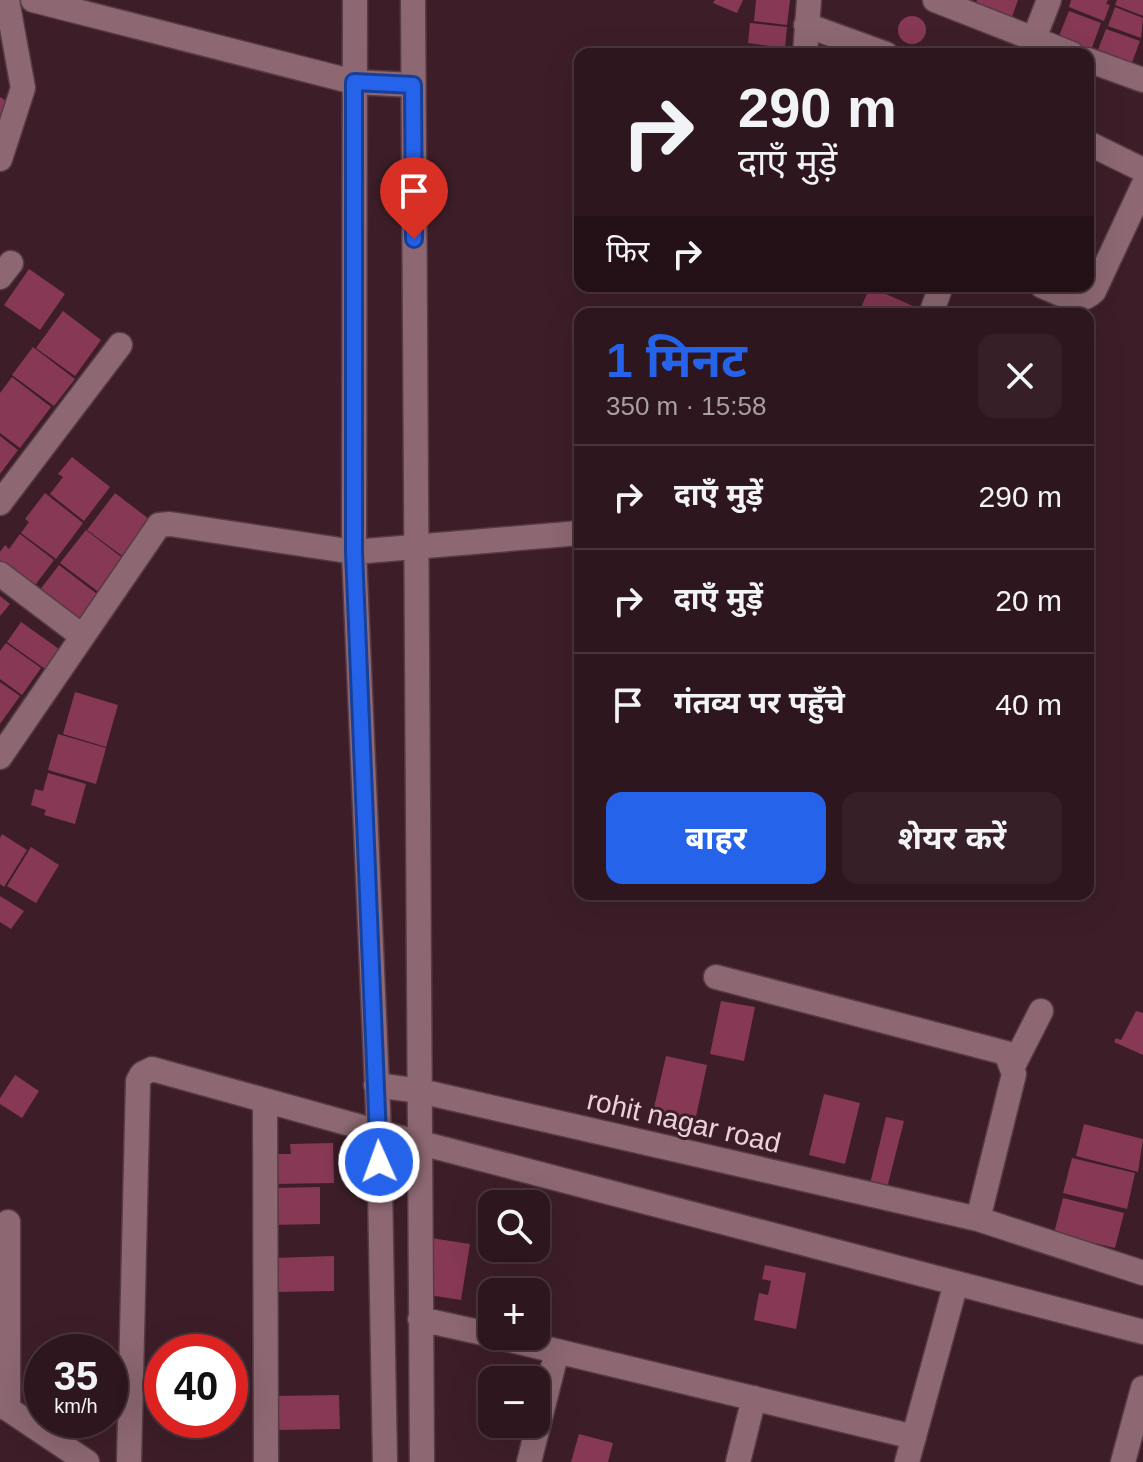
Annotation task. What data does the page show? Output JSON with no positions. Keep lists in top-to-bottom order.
{
  "streets": {
    "street": ["rohit nagar road"]
  },
  "page": {
    "turn": ["290 m", "दाएँ मुड़ें"],
    "then": "फिर",
    "heading": ["1 मिनट", "350 m · 15:58"],
    "list": [
      {
        "name": "दाएँ मुड़ें",
        "value": "290 m"
      },
      {
        "name": "दाएँ मुड़ें",
        "value": "20 m"
      },
      {
        "name": "गंतव्य पर पहुँचे",
        "value": "40 m"
      }
    ],
    "buttons": ["बाहर", "शेयर करें"],
    "map_buttons": ["+", "−"],
    "speed": "35 km/h",
    "limit": "40"
  }
}
